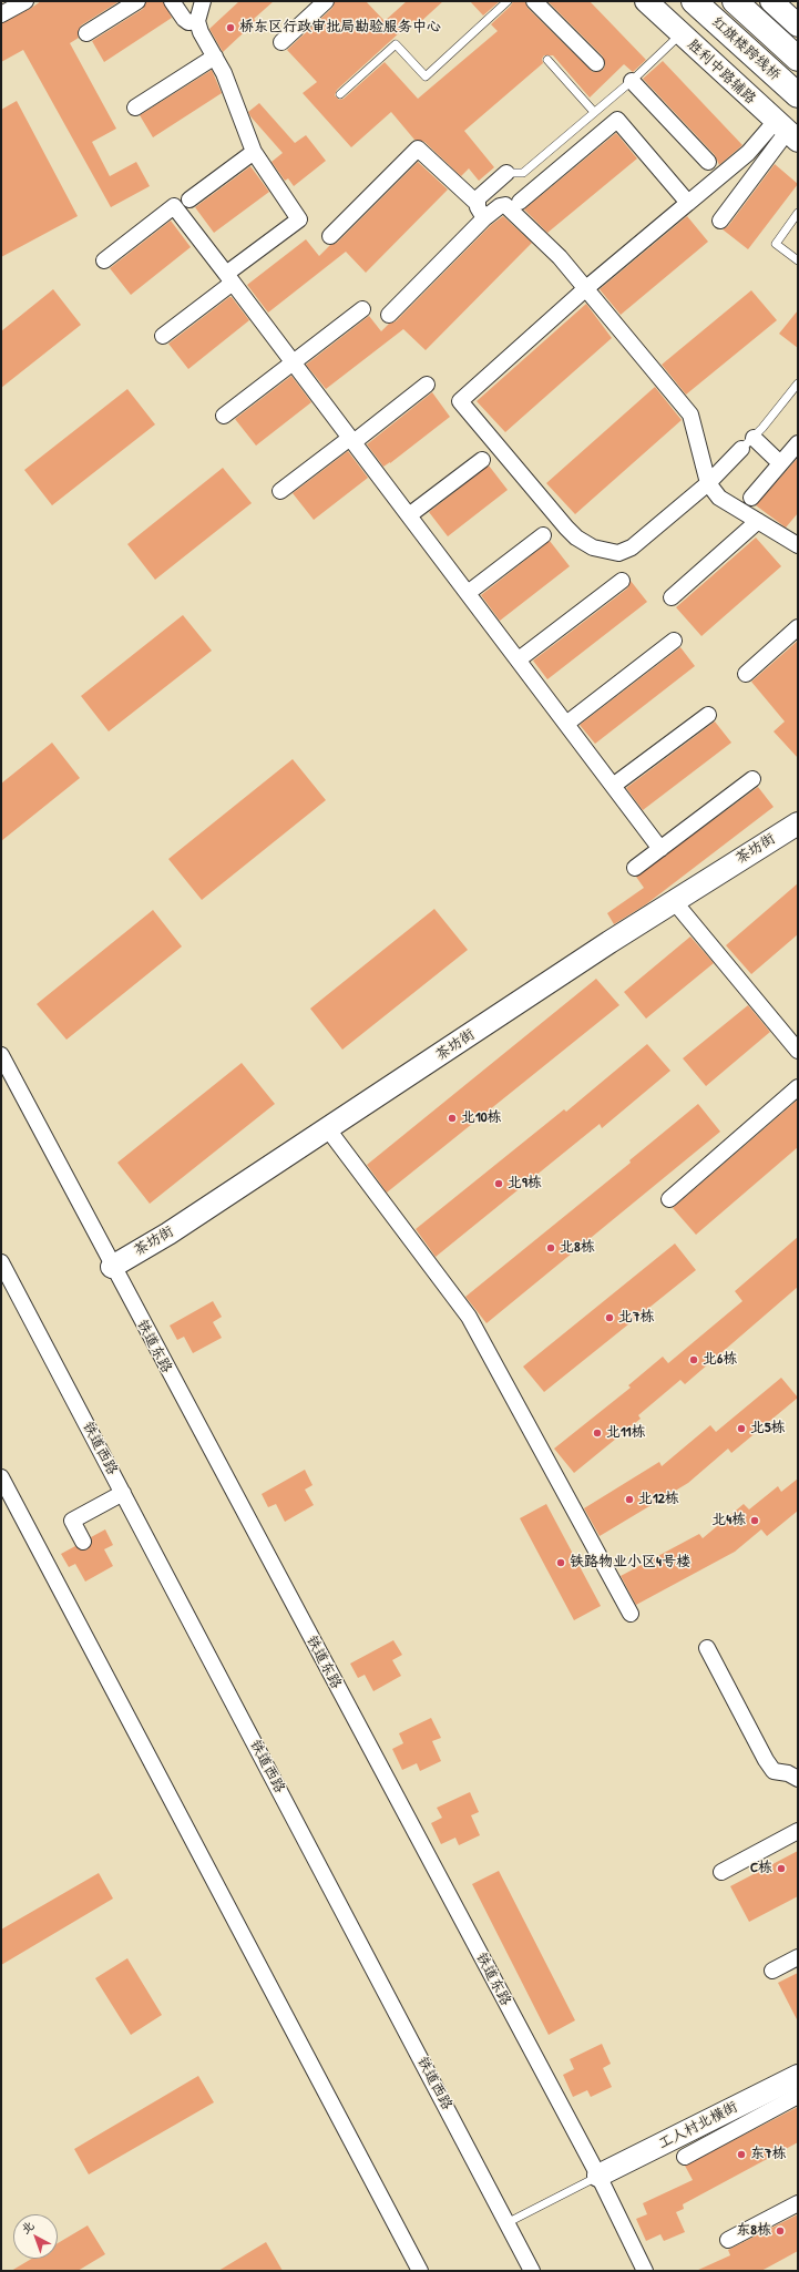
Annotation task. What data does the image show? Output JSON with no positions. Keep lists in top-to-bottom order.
{
  "streets": {
    "highway": ["红旗楼跨线桥"],
    "street": [
      "胜利中路辅路",
      "茶坊街",
      "铁道东路",
      "铁道西路",
      "工人村北横街"
    ]
  },
  "crossings": [
    ["茶坊街", "铁道东路"],
    ["铁道东路", "工人村北横街"]
  ],
  "places": [
    "桥东区行政审批局勘验服务中心",
    "北10栋",
    "北9栋",
    "北8栋",
    "北7栋",
    "北6栋",
    "北5栋",
    "北11栋",
    "北12栋",
    "北4栋",
    "铁路物业小区4号楼",
    "C栋",
    "东7栋",
    "东8栋"
  ],
  "north": "top left"
}
